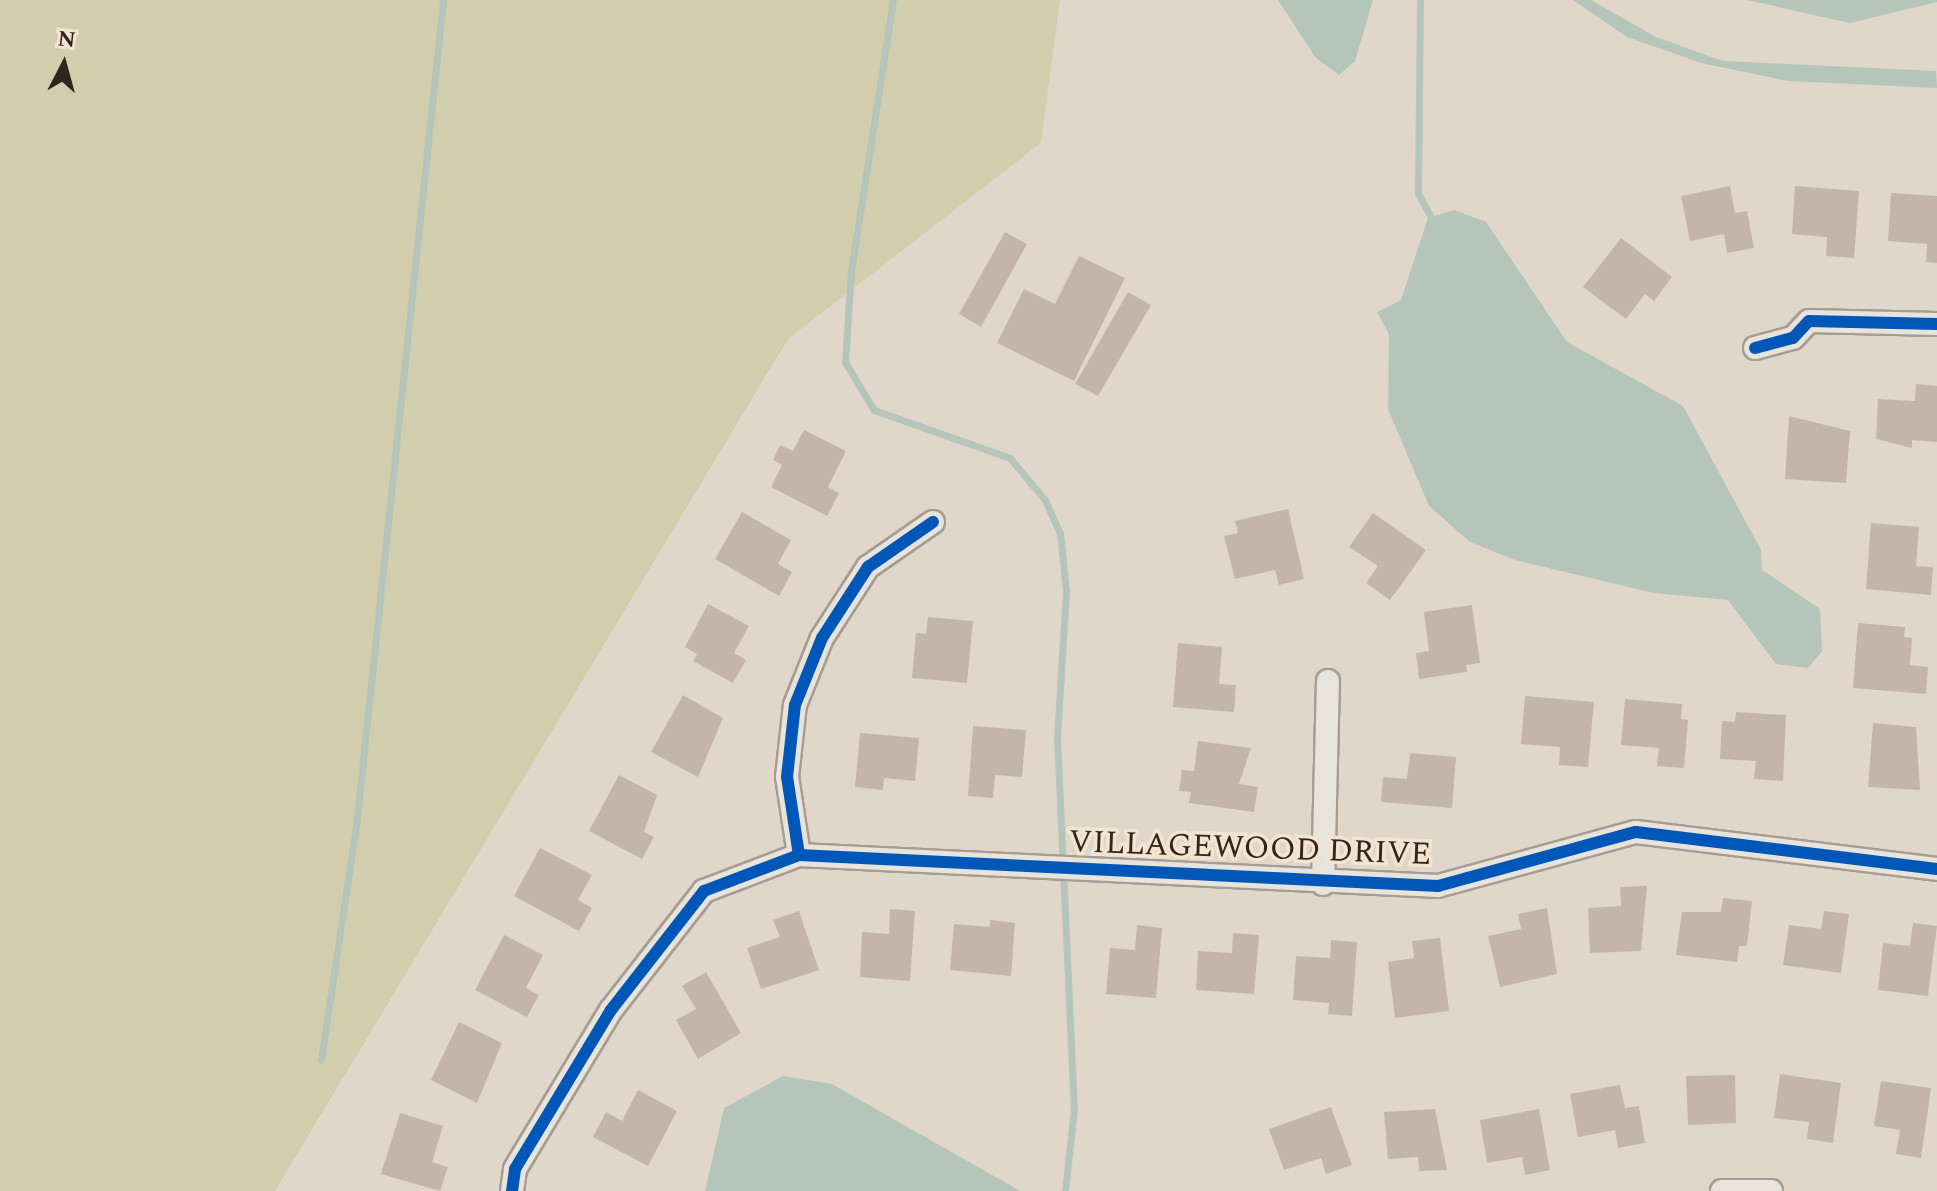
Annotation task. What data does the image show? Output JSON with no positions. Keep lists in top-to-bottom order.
{
  "streets": {
    "street": ["VILLAGEWOOD DRIVE"]
  },
  "north": "top"
}
